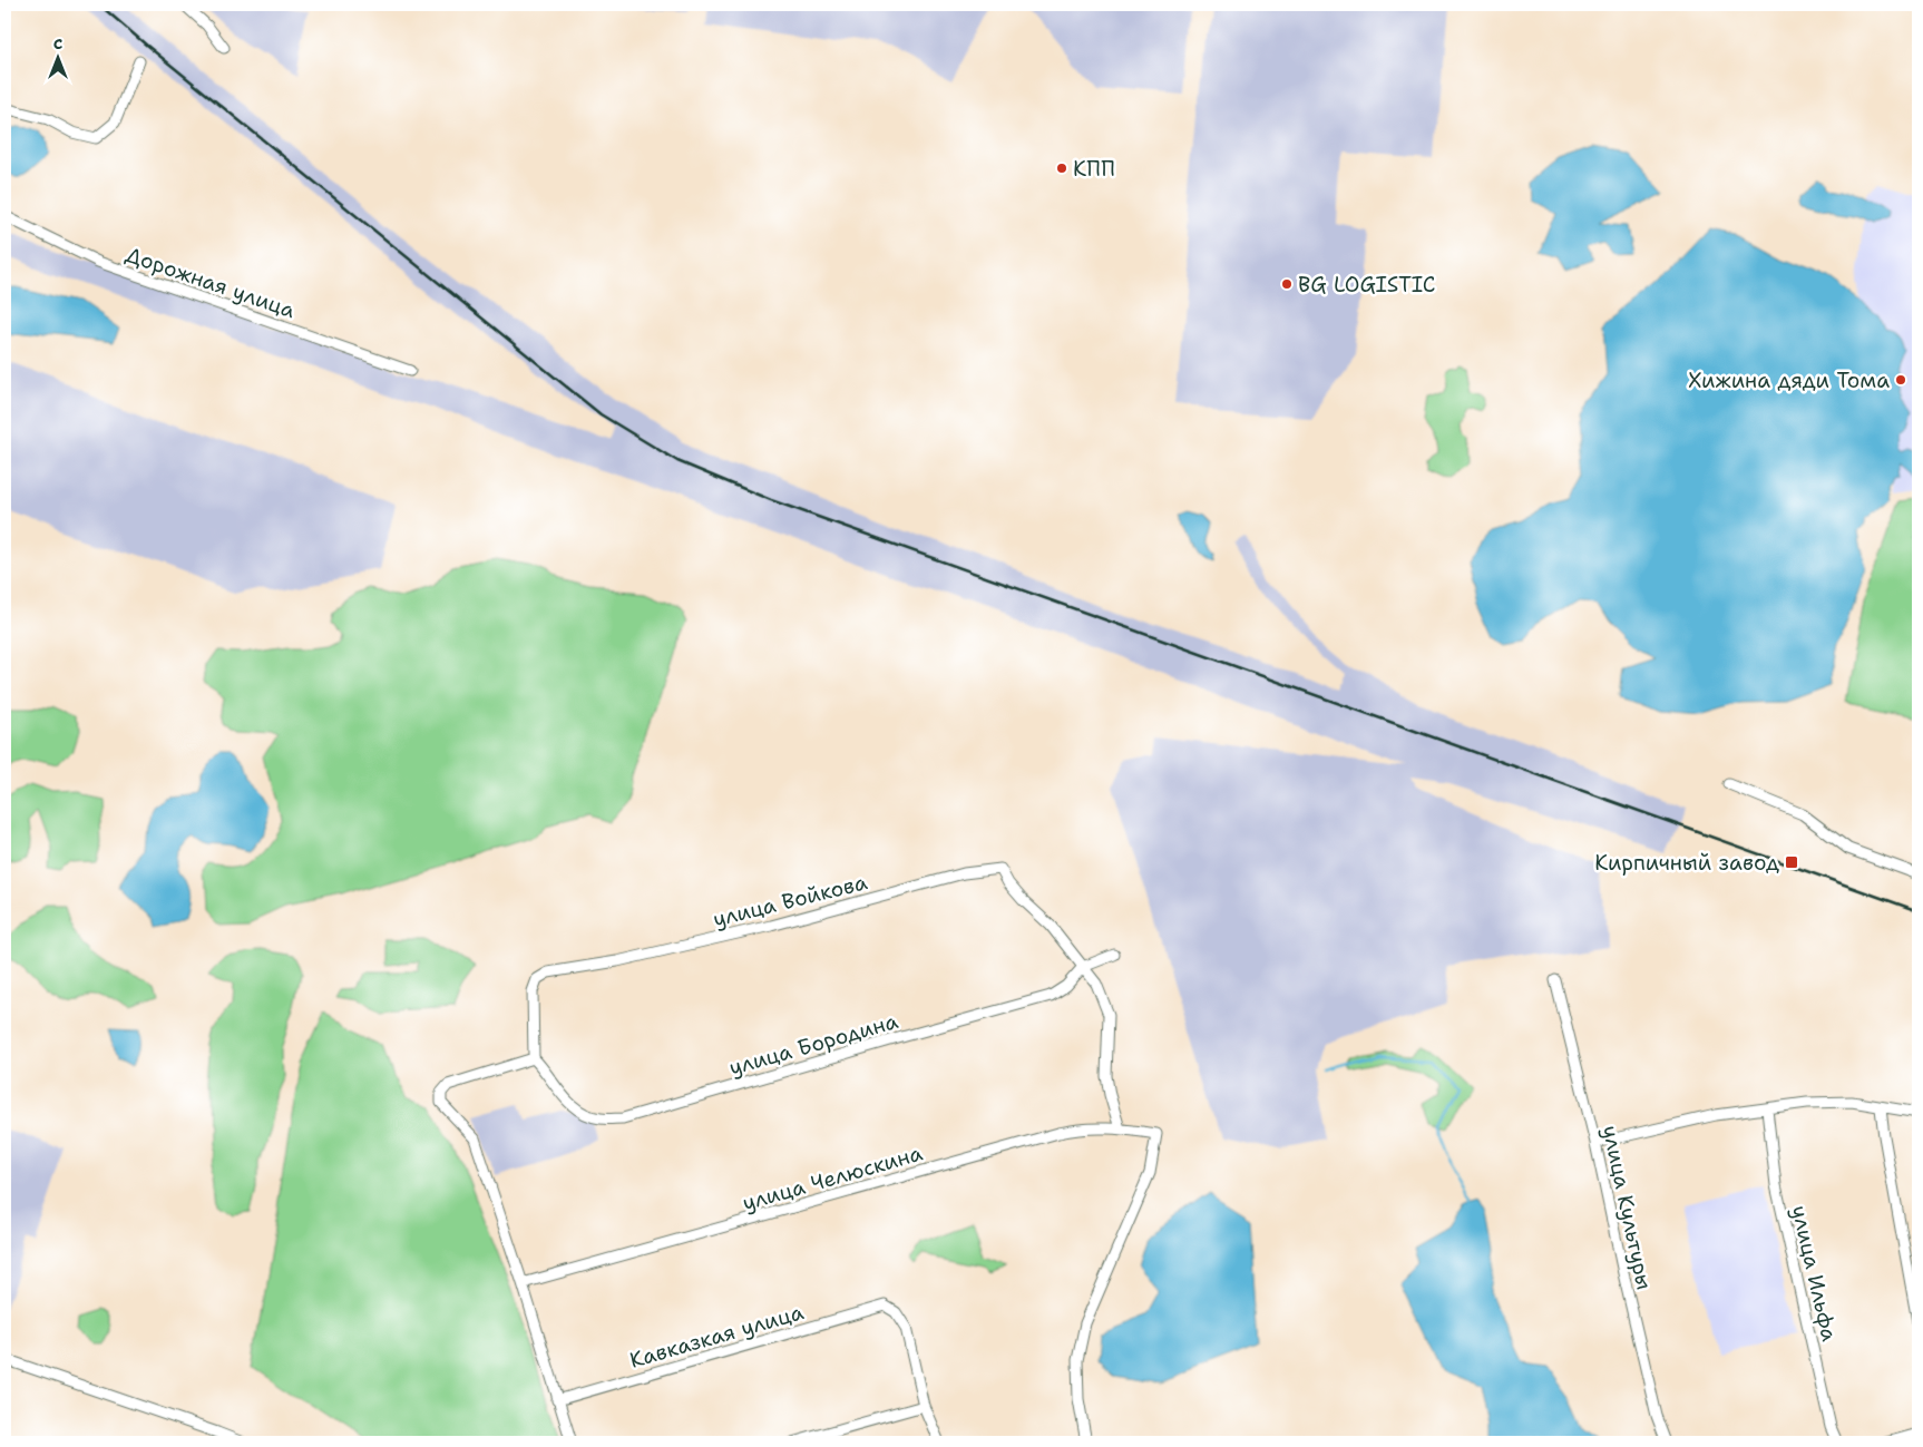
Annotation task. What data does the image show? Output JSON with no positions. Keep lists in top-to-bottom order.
{
  "streets": {
    "street": [
      "Дорожная улица",
      "улица Войкова",
      "улица Бородина",
      "улица Челюскина",
      "улица Культуры",
      "улица Ильфа",
      "Кавказкая улица"
    ]
  },
  "crossings": [
    ["улица Войкова", "улица Бородина"]
  ],
  "places": {
    "other": ["КПП", "BG LOGISTIC", "Хижина дяди Тома"],
    "transit": ["Кирпичный завод"]
  },
  "north": "top"
}
